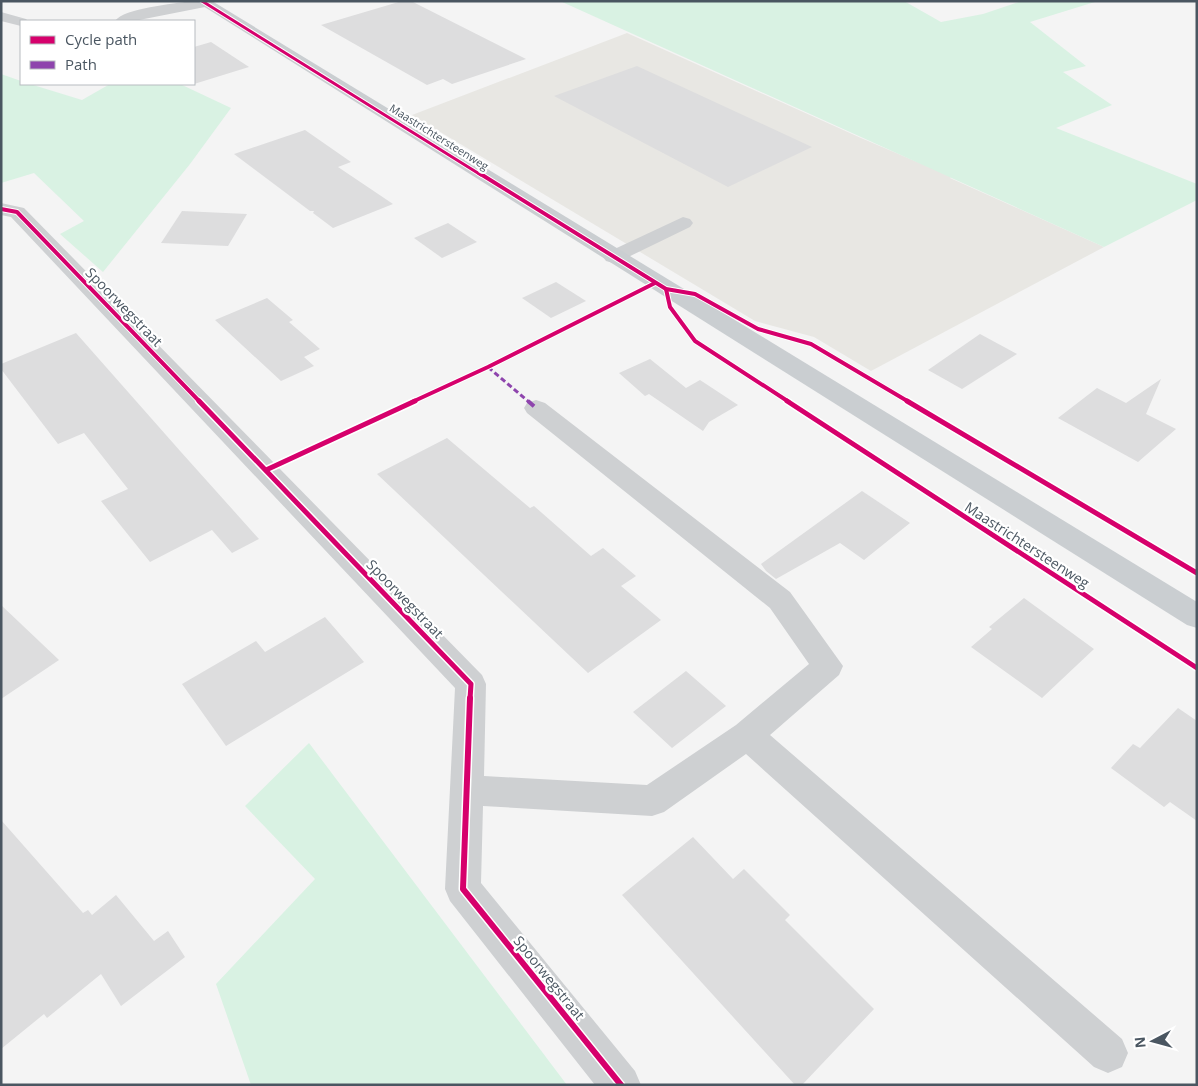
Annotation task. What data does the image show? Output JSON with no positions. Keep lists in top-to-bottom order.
{
  "streets": {
    "main road": ["Maastrichtersteenweg"],
    "street": ["Spoorwegstraat"]
  },
  "legend": ["Cycle path", "Path"],
  "north": "left"
}
